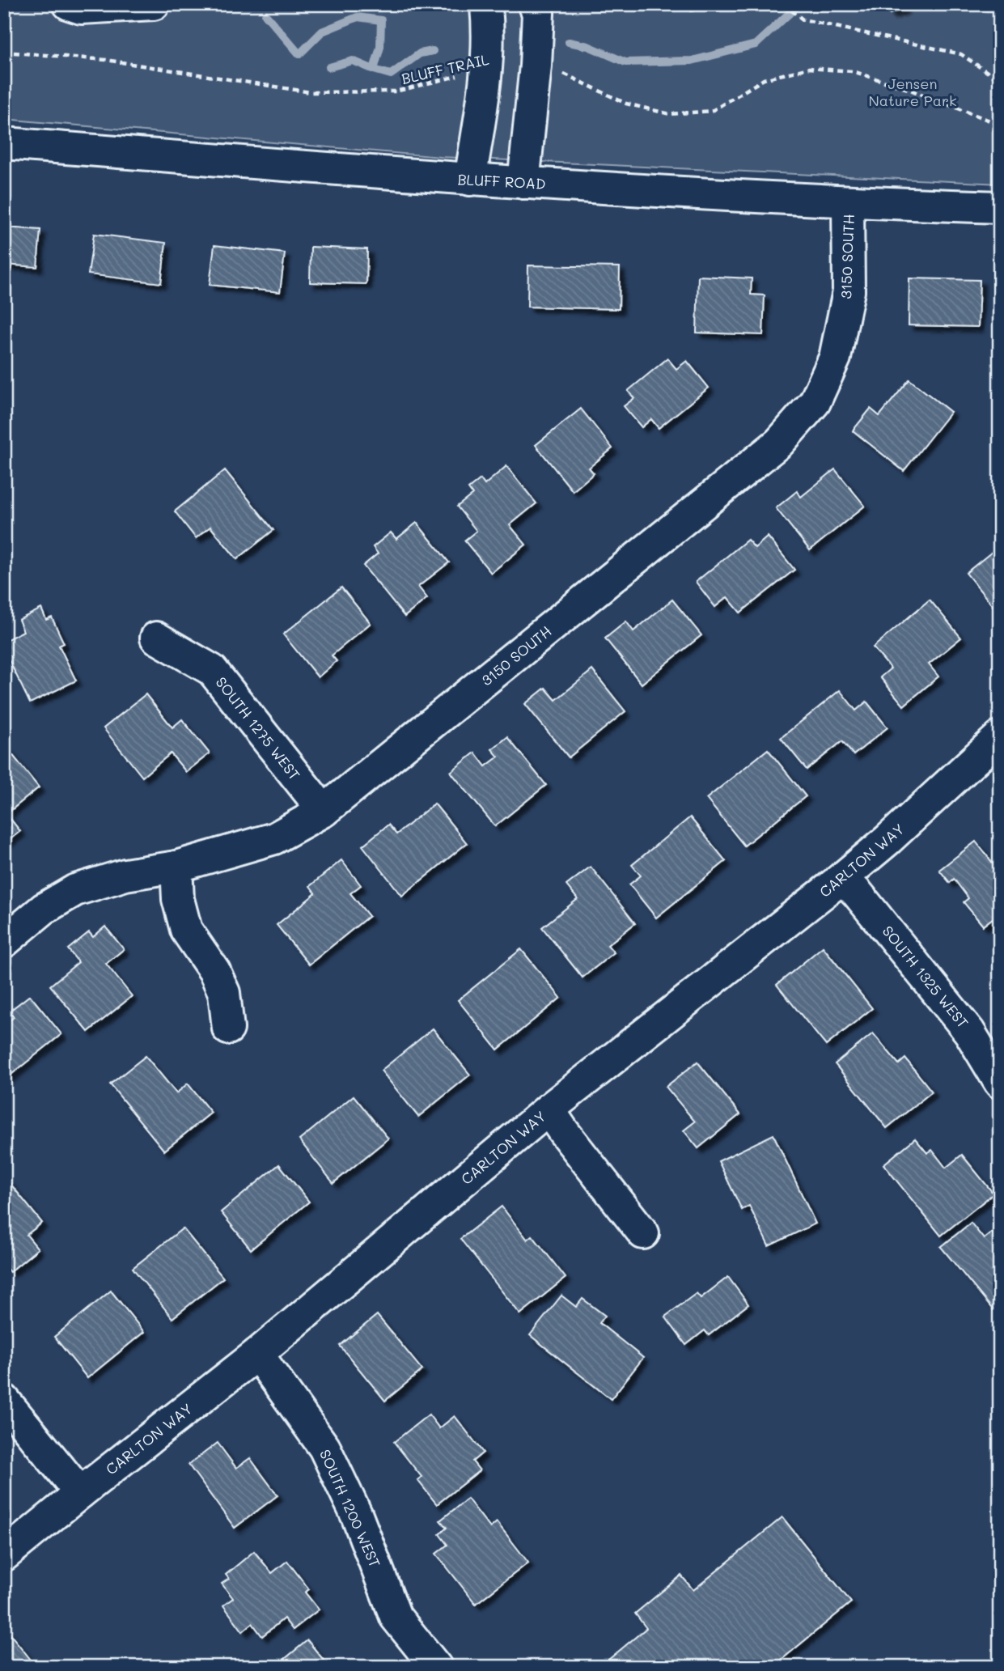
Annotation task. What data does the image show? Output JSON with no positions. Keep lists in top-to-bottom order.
{
  "streets": {
    "street": [
      "BLUFF ROAD",
      "3150 SOUTH",
      "SOUTH 1275 WEST",
      "CARLTON WAY",
      "SOUTH 1325 WEST",
      "SOUTH 1200 WEST"
    ],
    "path": ["BLUFF TRAIL"]
  },
  "crossings": [
    ["BLUFF ROAD", "3150 SOUTH"],
    ["3150 SOUTH", "SOUTH 1275 WEST"],
    ["CARLTON WAY", "SOUTH 1325 WEST"],
    ["CARLTON WAY", "SOUTH 1200 WEST"]
  ],
  "parks": ["Jensen Nature Park"]
}
